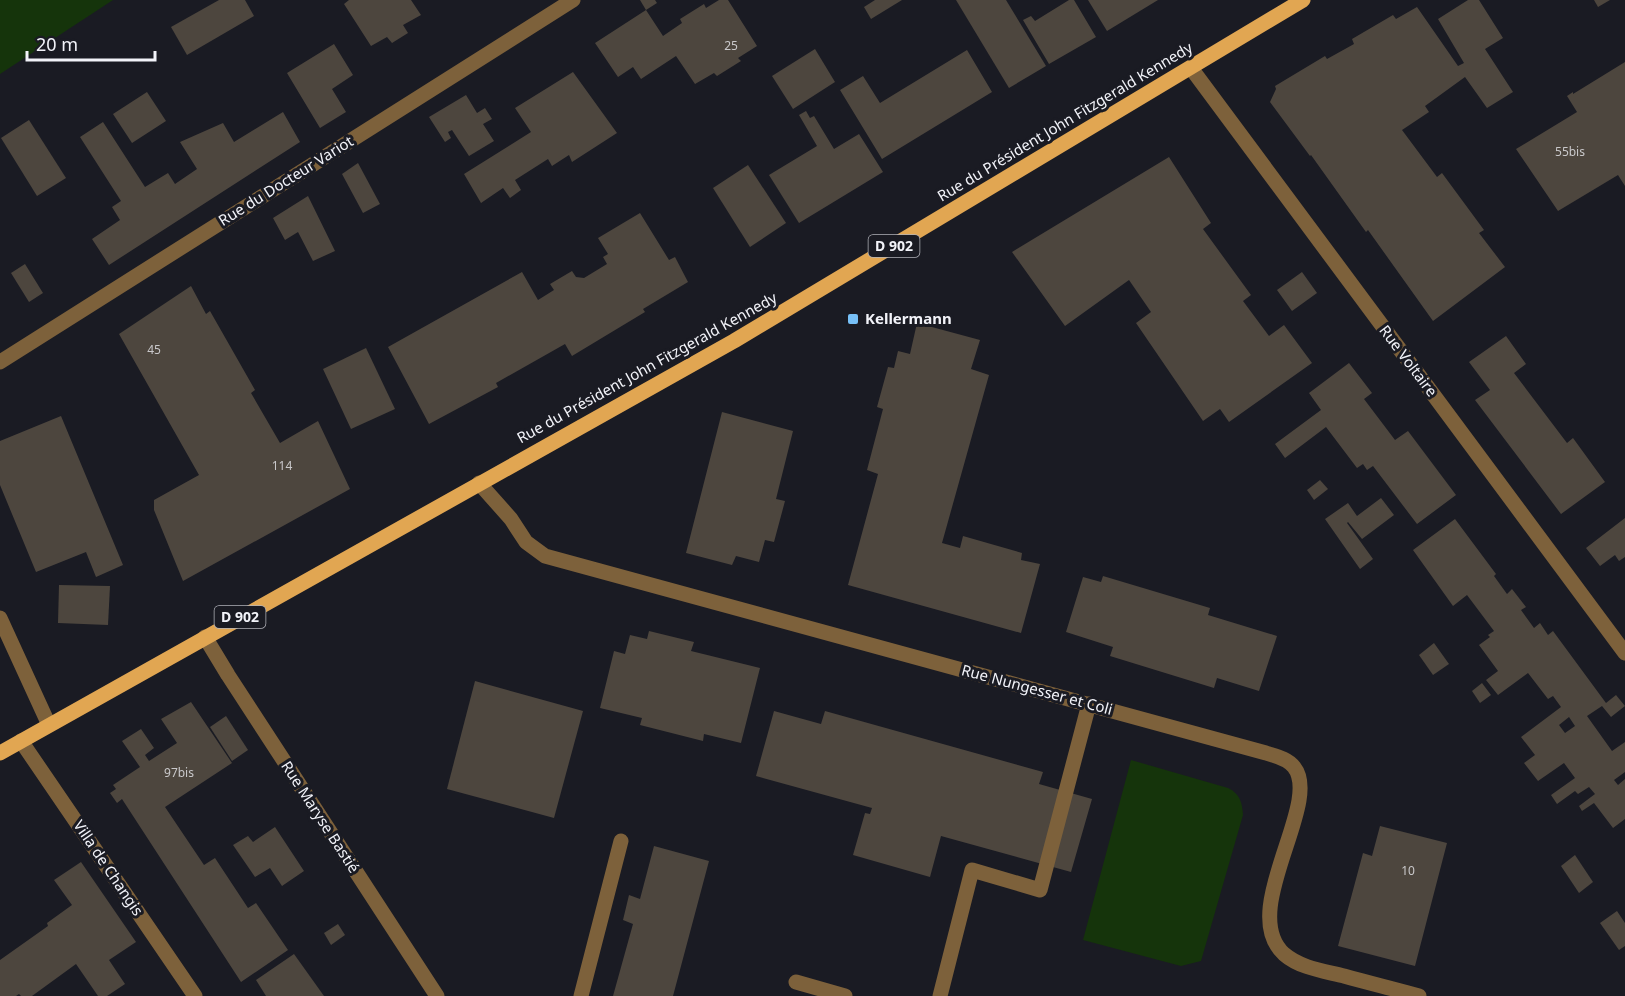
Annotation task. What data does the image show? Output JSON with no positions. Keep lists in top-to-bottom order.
{
  "streets": {
    "main road": ["Rue du Président John Fitzgerald Kennedy", "D 902"],
    "street": [
      "Rue du Docteur Variot",
      "Rue Voltaire",
      "Rue Nungesser et Coli",
      "Rue Maryse Bastié",
      "Villa de Changis"
    ]
  },
  "crossings": [
    ["Rue du Président John Fitzgerald Kennedy", "Rue Voltaire"],
    ["Rue du Président John Fitzgerald Kennedy", "Rue Nungesser et Coli"],
    ["Rue du Président John Fitzgerald Kennedy", "Rue Maryse Bastié"],
    ["Rue du Président John Fitzgerald Kennedy", "Villa de Changis"]
  ],
  "places": {
    "transit": ["Kellermann"]
  },
  "house_numbers": [
    "25",
    "55bis",
    "45",
    "114",
    "97bis",
    "10"
  ],
  "scale_bar": "20 m"
}
